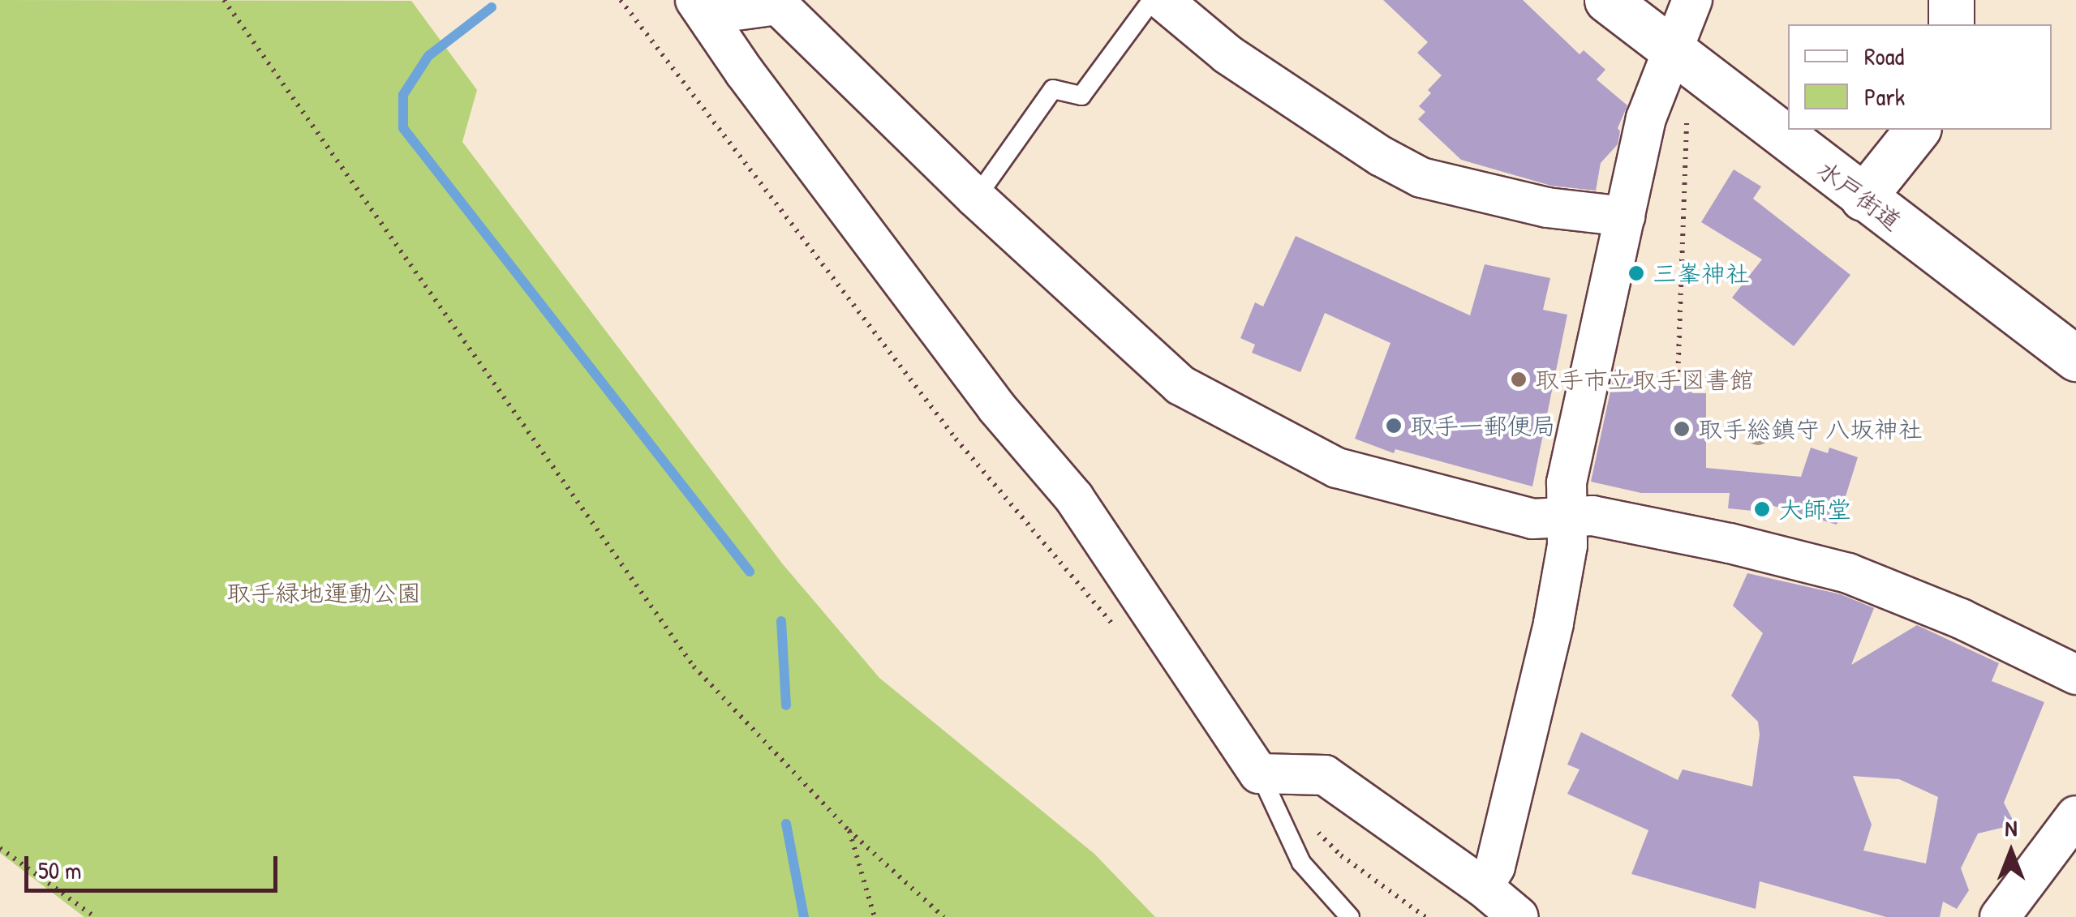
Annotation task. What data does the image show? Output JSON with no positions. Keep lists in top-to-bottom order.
{
  "streets": {
    "main road": ["水戸街道"]
  },
  "parks": ["取手緑地運動公園"],
  "places": [
    "三峯神社",
    "取手市立取手図書館",
    "取手一郵便局",
    "取手総鎮守 八坂神社",
    "大師堂"
  ],
  "legend": ["Road", "Park"],
  "scale_bar": "50 m",
  "north": "top"
}
